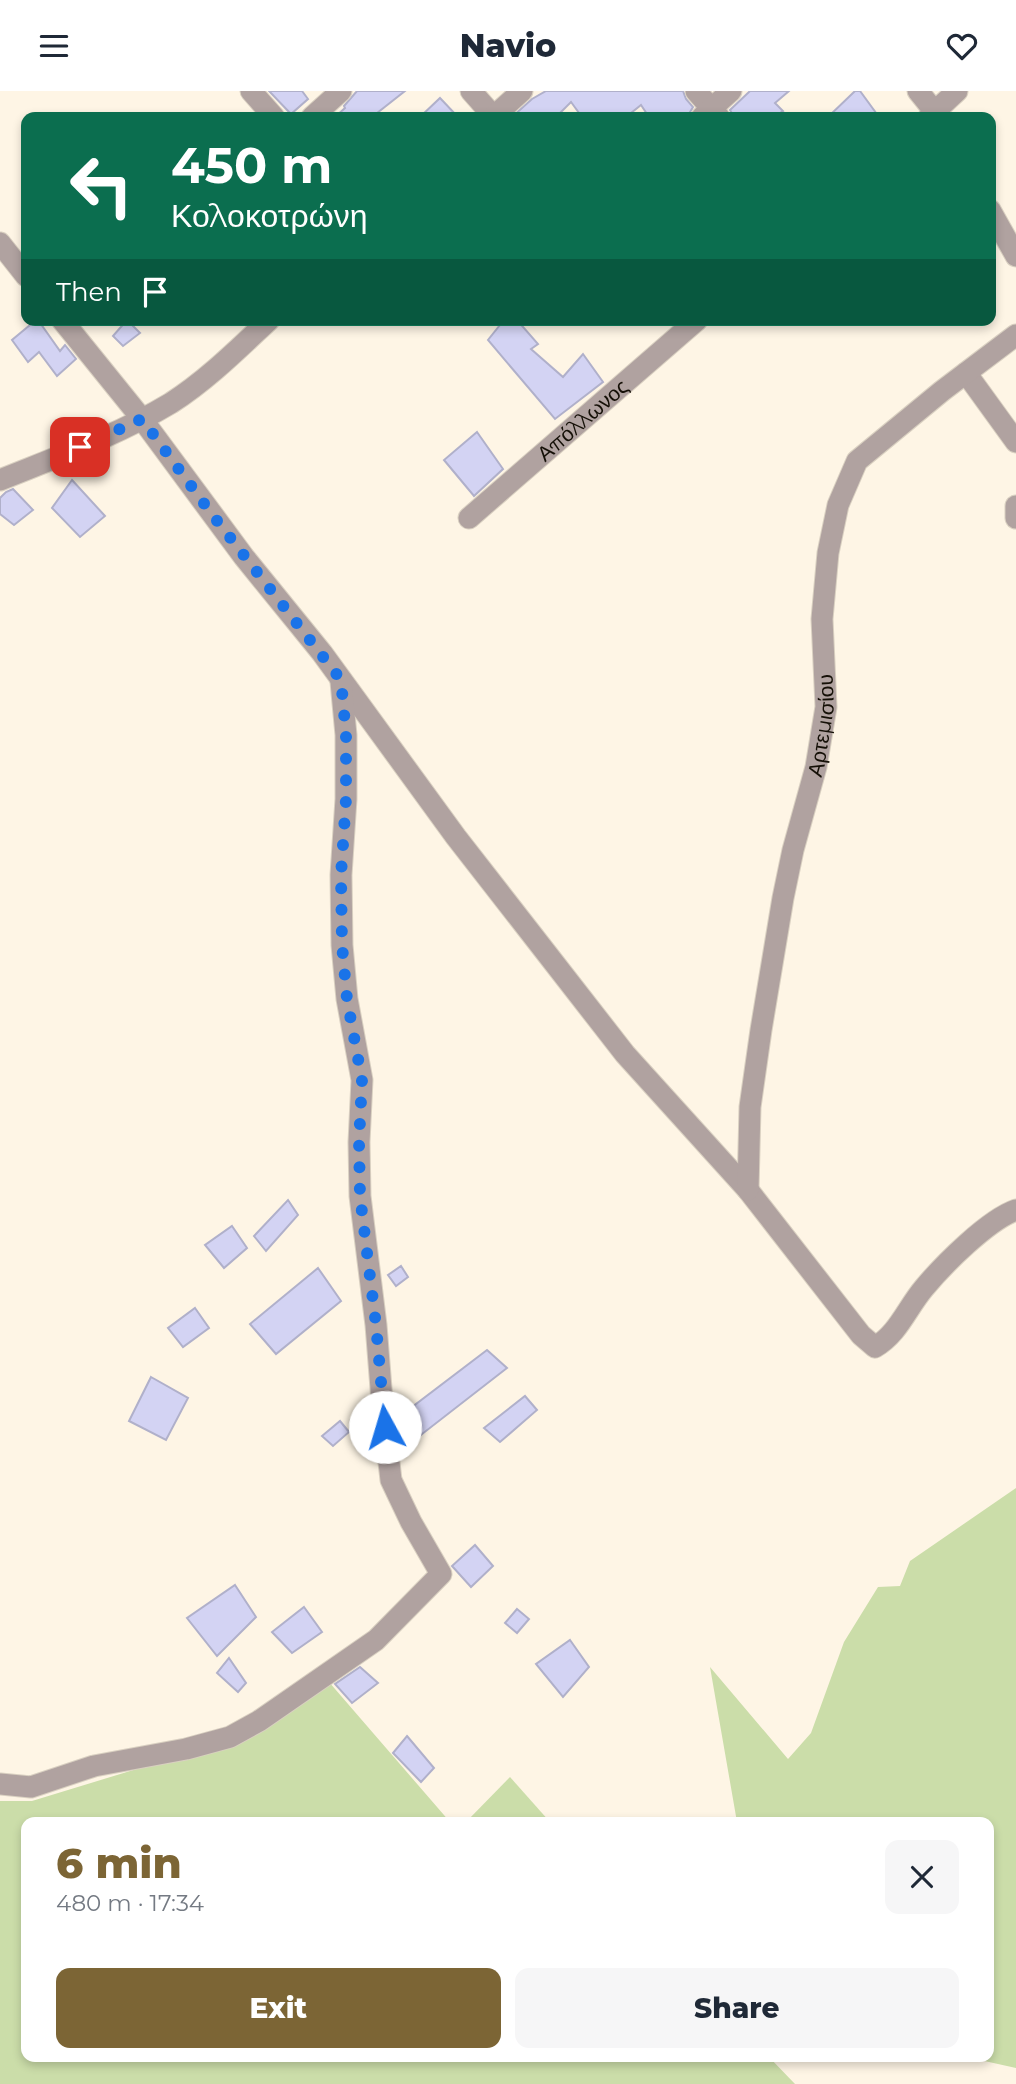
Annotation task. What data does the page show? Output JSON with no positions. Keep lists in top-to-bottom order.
{
  "streets": {
    "street": ["Απόλλωνος", "Αρτεμισίου"]
  },
  "page": {
    "header": "Navio",
    "turn": ["450 m", "Κολοκοτρώνη"],
    "then": "Then",
    "heading": ["6 min", "480 m · 17:34"],
    "buttons": ["Exit", "Share"]
  }
}
